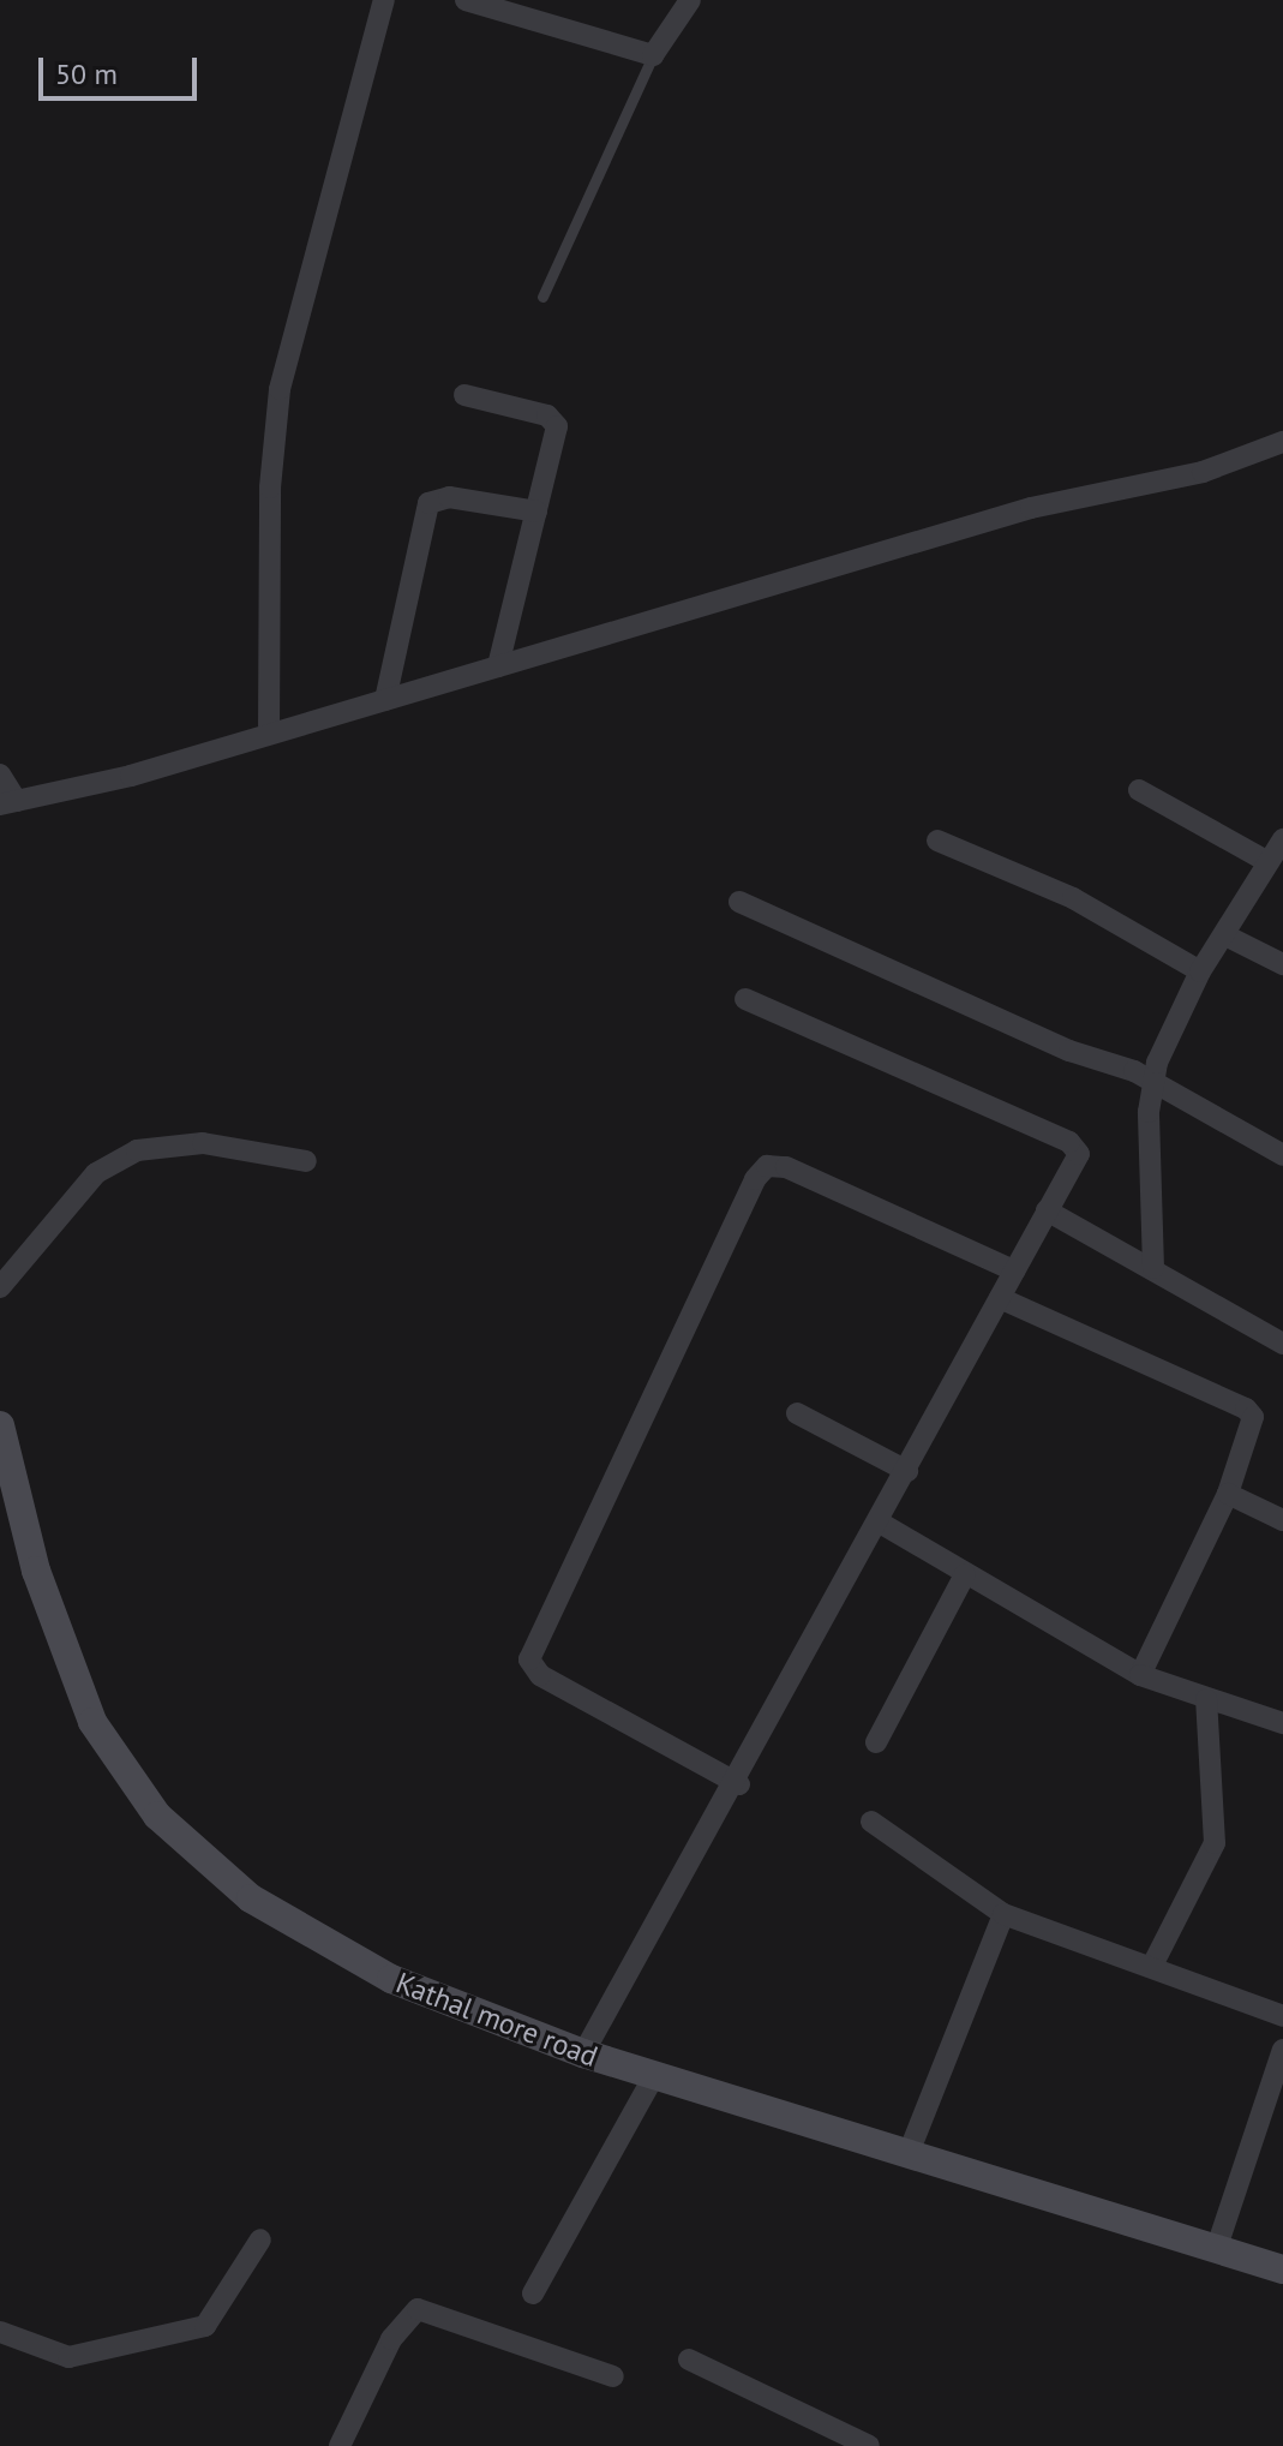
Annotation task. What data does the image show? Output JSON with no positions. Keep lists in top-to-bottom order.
{
  "streets": {
    "main road": ["Kathal more road"]
  },
  "scale_bar": "50 m"
}
